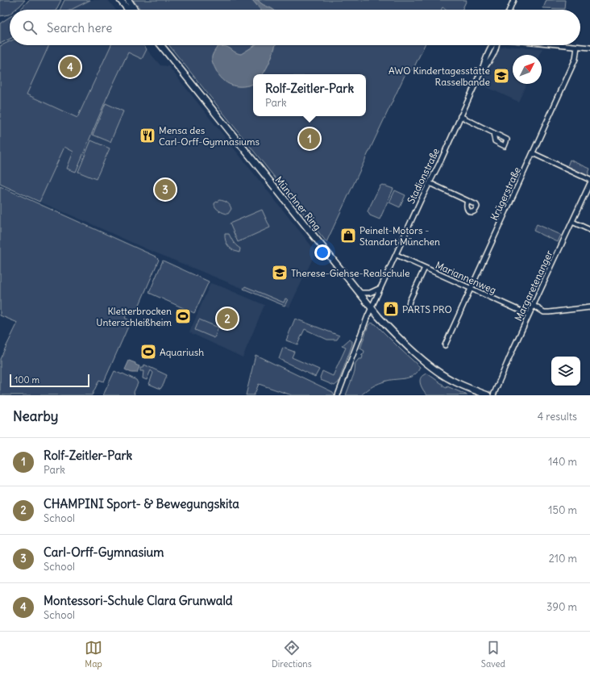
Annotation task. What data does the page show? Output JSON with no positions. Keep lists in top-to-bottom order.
{
  "streets": {
    "main road": ["Münchner Ring"],
    "street": [
      "Stadionstraße",
      "Krügerstraße",
      "Mariannenweg",
      "Margaretenanger"
    ]
  },
  "crossings": [
    ["Stadionstraße", "Münchner Ring"],
    ["Stadionstraße", "Mariannenweg"],
    ["Krügerstraße", "Mariannenweg"],
    ["Mariannenweg", "Margaretenanger"]
  ],
  "places": {
    "school or university": ["AWO Kindertagesstätte Rasselbande", "Therese-Giehse-Realschule"],
    "restaurant": ["Mensa des Carl-Orff-Gymnasiums"],
    "shop": ["Peinelt-Motors - Standort München", "PARTS PRO"],
    "sports": ["Kletterbrocken Unterschleißheim", "Aquariush"]
  },
  "scale_bar": "100 m",
  "north": "top right",
  "page": {
    "search": "Search here",
    "pins": [
      "4",
      "1",
      "3",
      "2"
    ],
    "popup": ["Rolf-Zeitler-Park", "Park"],
    "scale": "100 m",
    "heading": ["Nearby", "4 results"],
    "list": [
      {
        "mark": "1",
        "name": "Rolf-Zeitler-Park",
        "note": "Park",
        "value": "140 m"
      },
      {
        "mark": "2",
        "name": "CHAMPINI Sport- & Bewegungskita",
        "note": "School",
        "value": "150 m"
      },
      {
        "mark": "3",
        "name": "Carl-Orff-Gymnasium",
        "note": "School",
        "value": "210 m"
      },
      {
        "mark": "4",
        "name": "Montessori-Schule Clara Grunwald",
        "note": "School",
        "value": "390 m"
      }
    ],
    "nav": ["Map", "Directions", "Saved"]
  }
}
